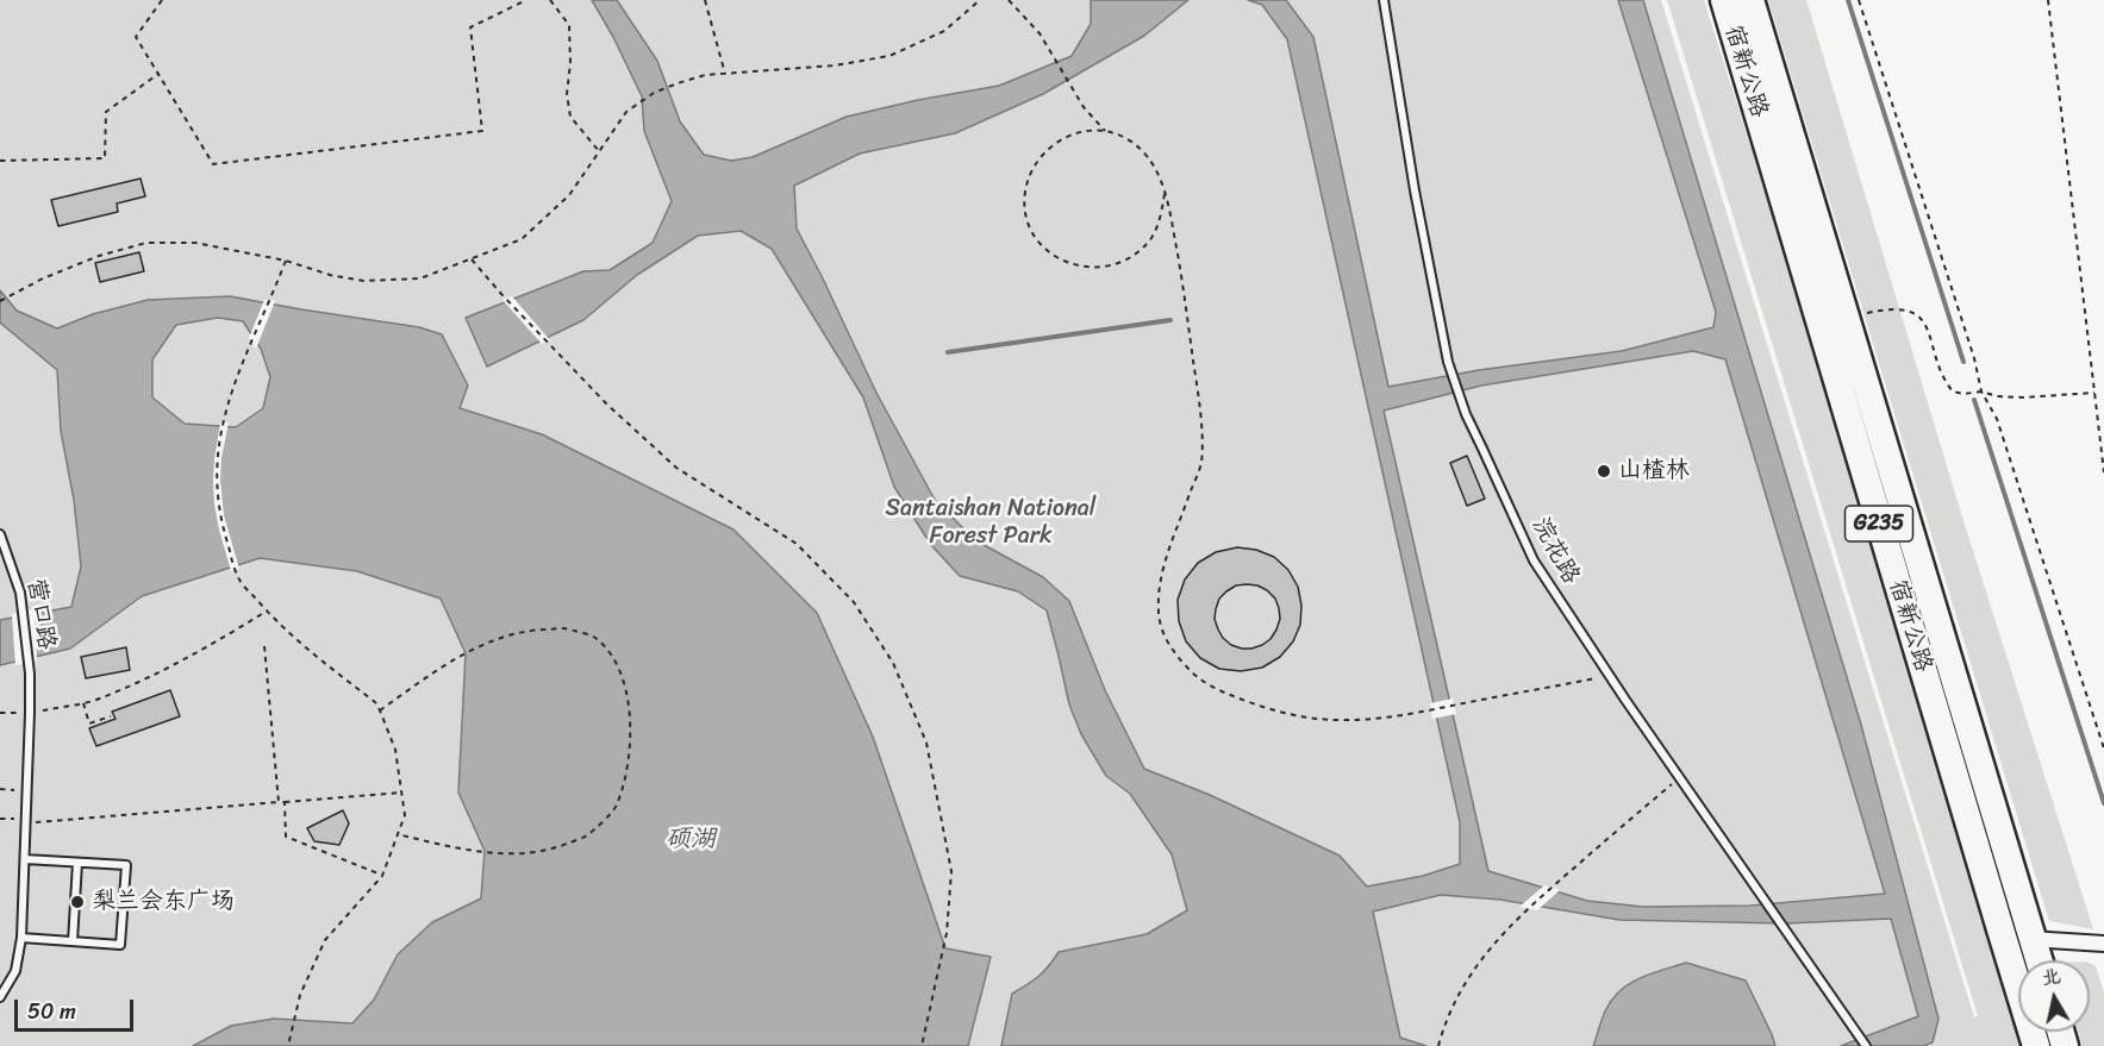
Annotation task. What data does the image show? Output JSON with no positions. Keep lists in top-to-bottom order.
{
  "streets": {
    "highway": ["宿新公路", "G235"],
    "lane": ["浣花路", "营口路"]
  },
  "water": ["硕湖"],
  "parks": ["Santaishan National Forest Park"],
  "places": ["山楂林", "梨兰会东广场"],
  "scale_bar": "50 m",
  "north": "top"
}
